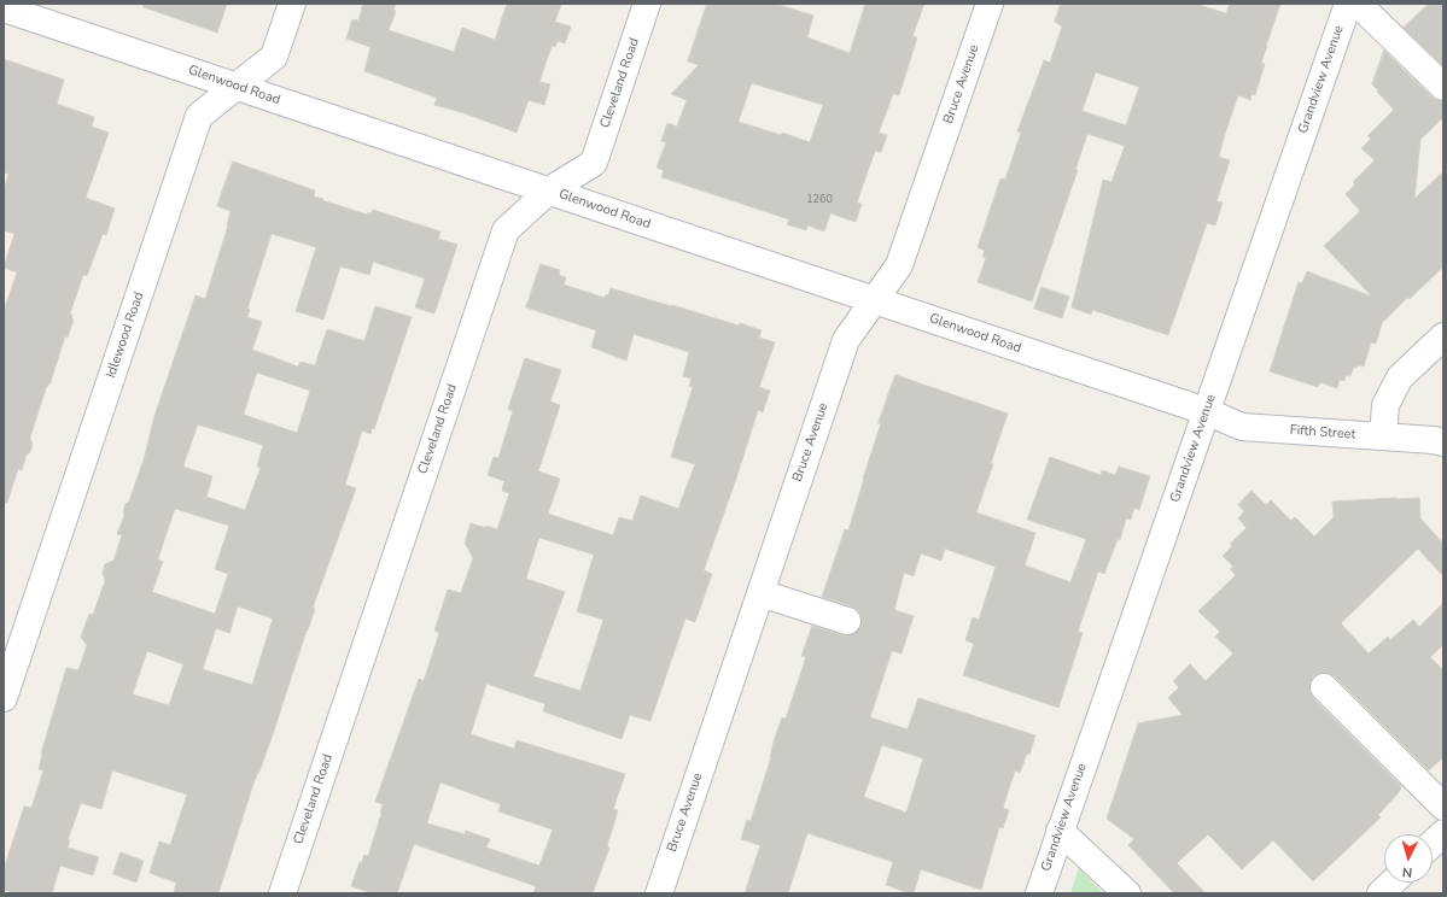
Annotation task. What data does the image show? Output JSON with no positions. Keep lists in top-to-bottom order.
{
  "streets": {
    "street": [
      "Grandview Avenue",
      "Cleveland Road",
      "Bruce Avenue",
      "Glenwood Road",
      "Idlewood Road",
      "Fifth Street"
    ]
  },
  "crossings": [
    ["Grandview Avenue", "Glenwood Road"],
    ["Grandview Avenue", "Fifth Street"],
    ["Cleveland Road", "Glenwood Road"],
    ["Bruce Avenue", "Glenwood Road"],
    ["Glenwood Road", "Idlewood Road"],
    ["Glenwood Road", "Fifth Street"]
  ],
  "house_numbers": ["1260"],
  "north": "bottom"
}
